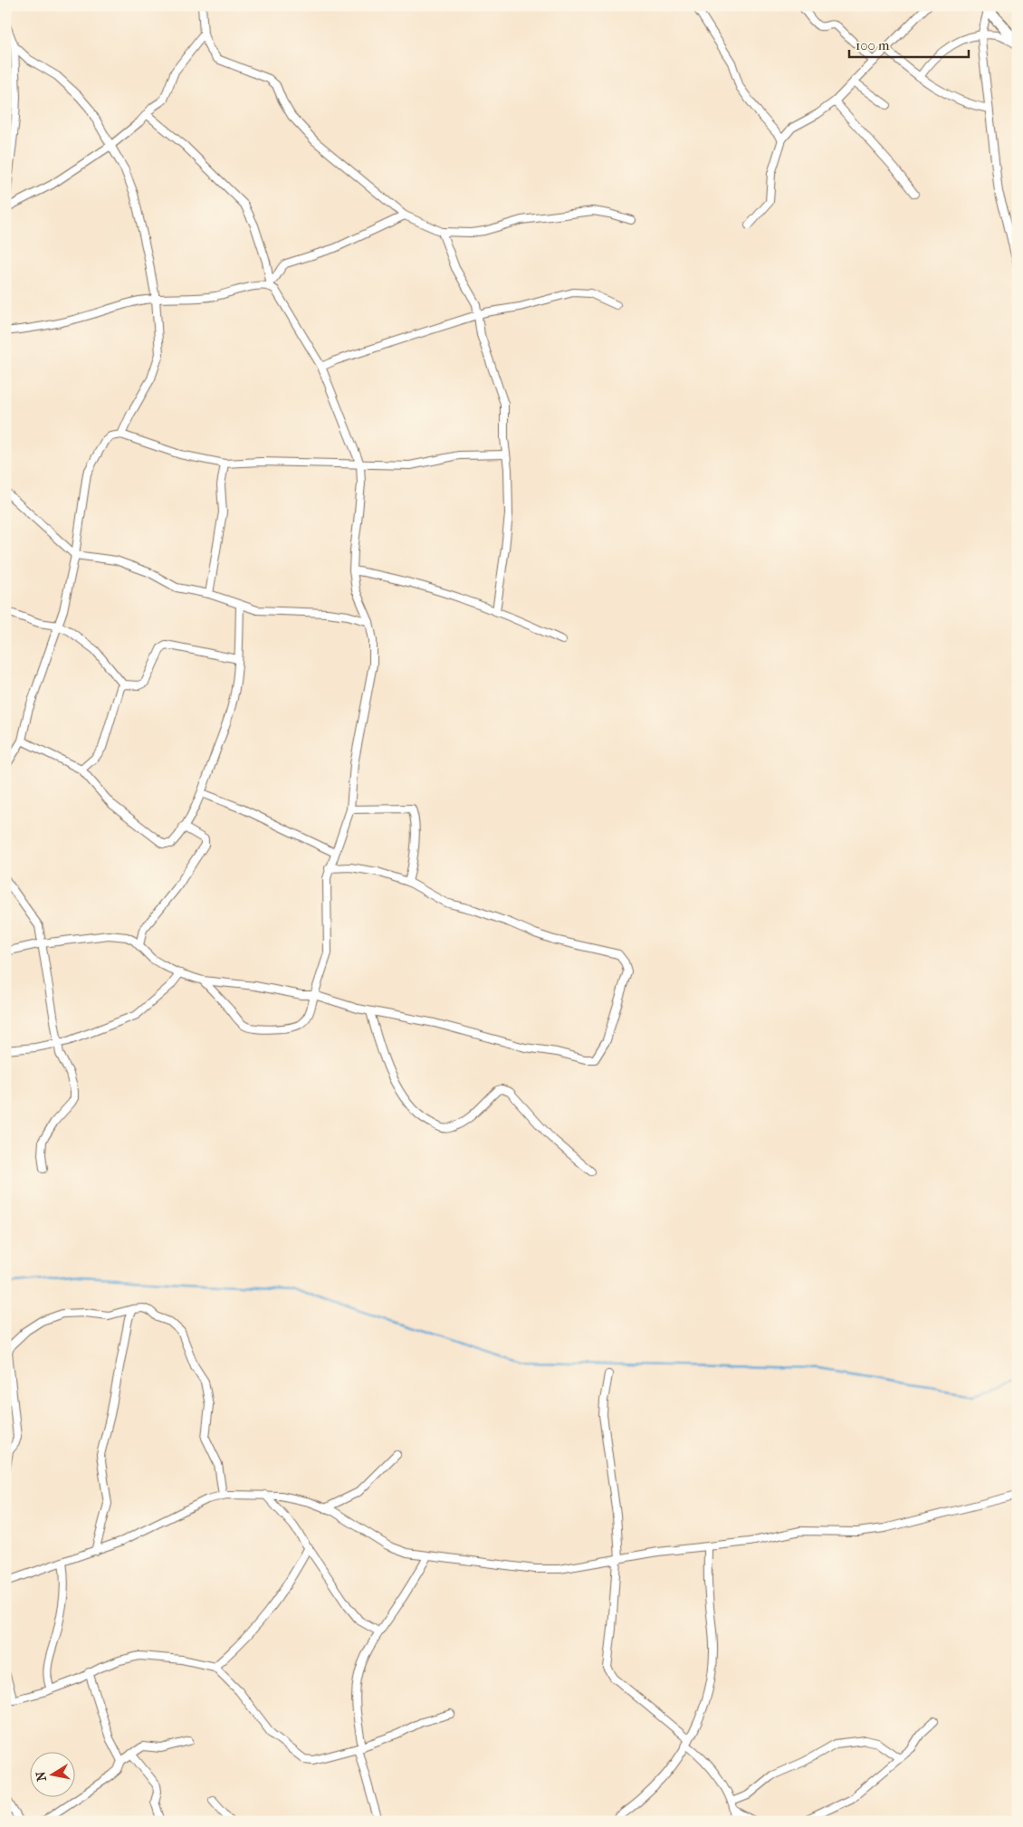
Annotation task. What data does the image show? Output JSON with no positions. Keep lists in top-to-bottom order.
{
  "scale_bar": "100 m",
  "north": "left"
}
